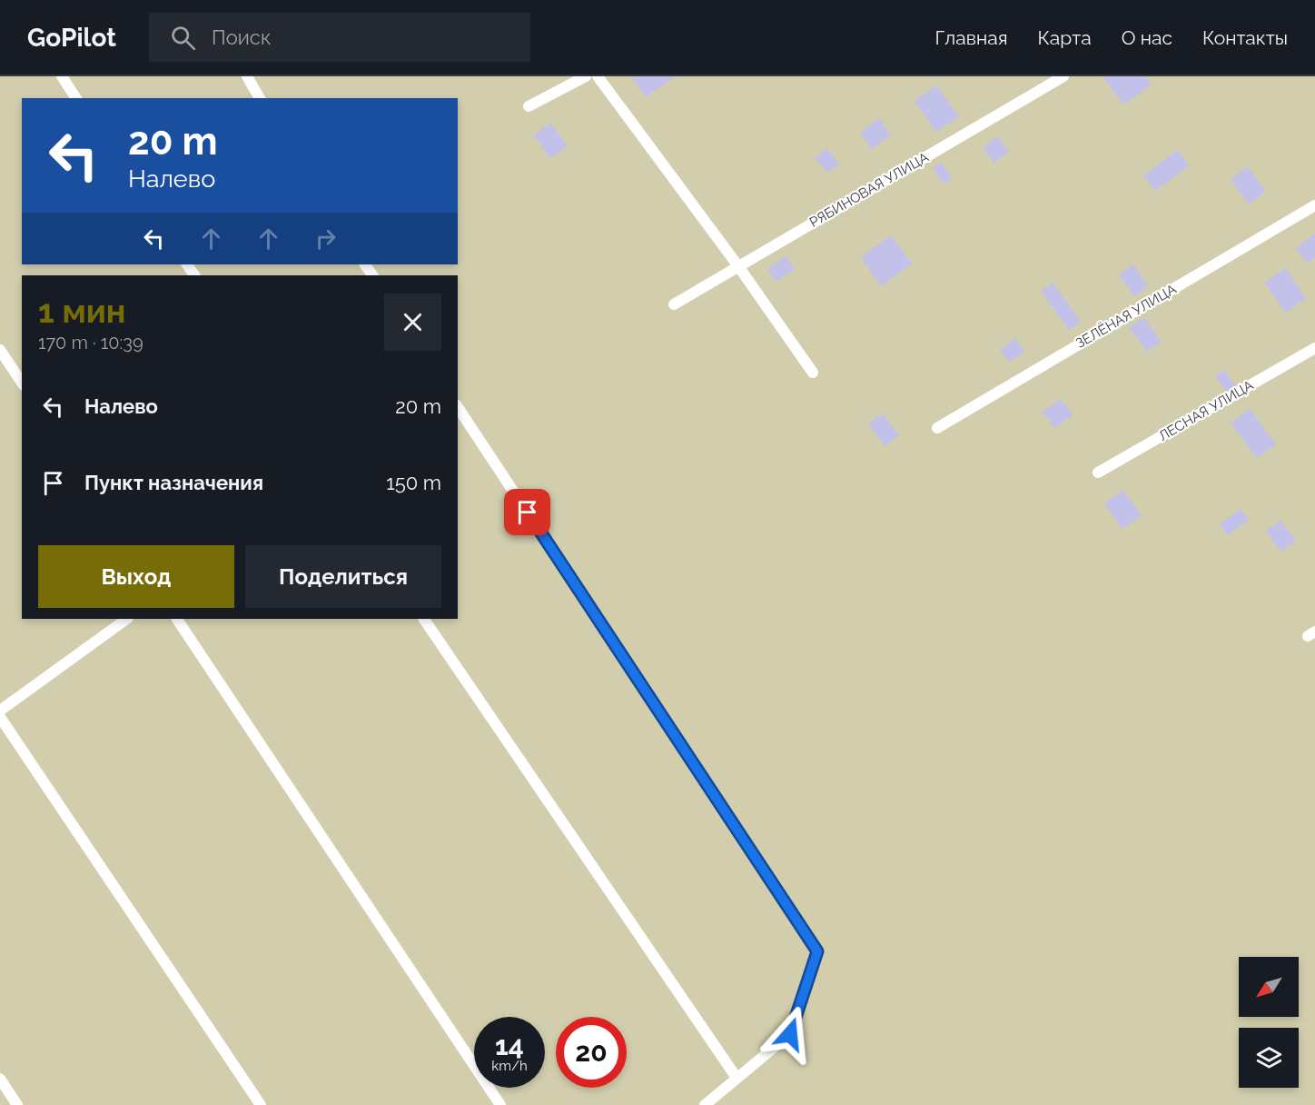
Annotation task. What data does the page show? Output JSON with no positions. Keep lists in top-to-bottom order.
{
  "streets": {
    "lane": ["РЯБИНОВАЯ УЛИЦА", "ЗЕЛЁНАЯ УЛИЦА", "ЛЕСНАЯ УЛИЦА"]
  },
  "north": "bottom left",
  "page": {
    "header": "GoPilot",
    "search": "Поиск",
    "nav": [
      "Главная",
      "Карта",
      "О нас",
      "Контакты"
    ],
    "turn": ["20 m", "Налево"],
    "heading": ["1 мин", "170 m · 10:39"],
    "list": [
      {
        "name": "Налево",
        "value": "20 m"
      },
      {
        "name": "Пункт назначения",
        "value": "150 m"
      }
    ],
    "buttons": ["Выход", "Поделиться"],
    "speed": "14 km/h",
    "limit": "20"
  }
}
